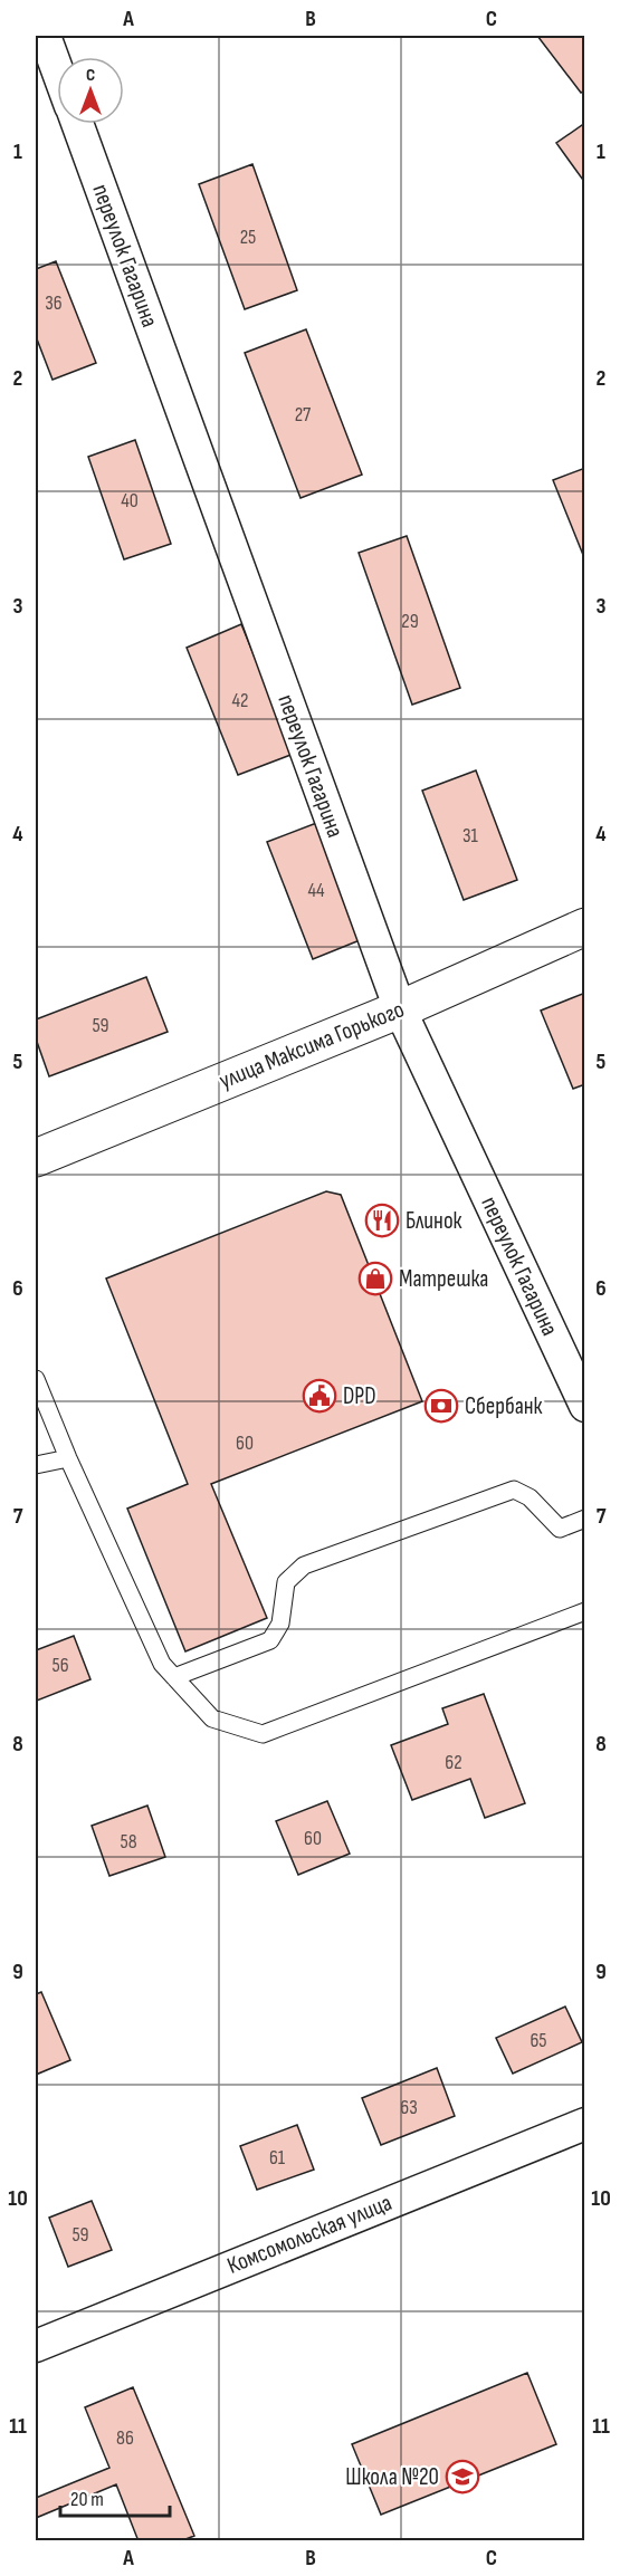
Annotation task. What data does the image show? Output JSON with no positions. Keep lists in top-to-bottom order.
{
  "streets": {
    "main road": ["улица Максима Горького"],
    "street": ["переулок Гагарина", "Комсомольская улица"]
  },
  "crossings": [
    ["переулок Гагарина", "улица Максима Горького"]
  ],
  "places": {
    "restaurant": ["Блинок"],
    "shop": ["Матрешка"],
    "public building": ["DPD"],
    "bank": ["Сбербанк"],
    "school or university": ["Школа №20"]
  },
  "house_numbers": [
    "25",
    "36",
    "27",
    "40",
    "29",
    "42",
    "31",
    "44",
    "59",
    "60",
    "56",
    "62",
    "60",
    "58",
    "65",
    "63",
    "61",
    "59",
    "86"
  ],
  "scale_bar": "20 m",
  "north": "top",
  "grid": {
    "columns": ["A", "B", "C"],
    "rows": [
      "1",
      "2",
      "3",
      "4",
      "5",
      "6",
      "7",
      "8",
      "9",
      "10",
      "11"
    ]
  }
}
